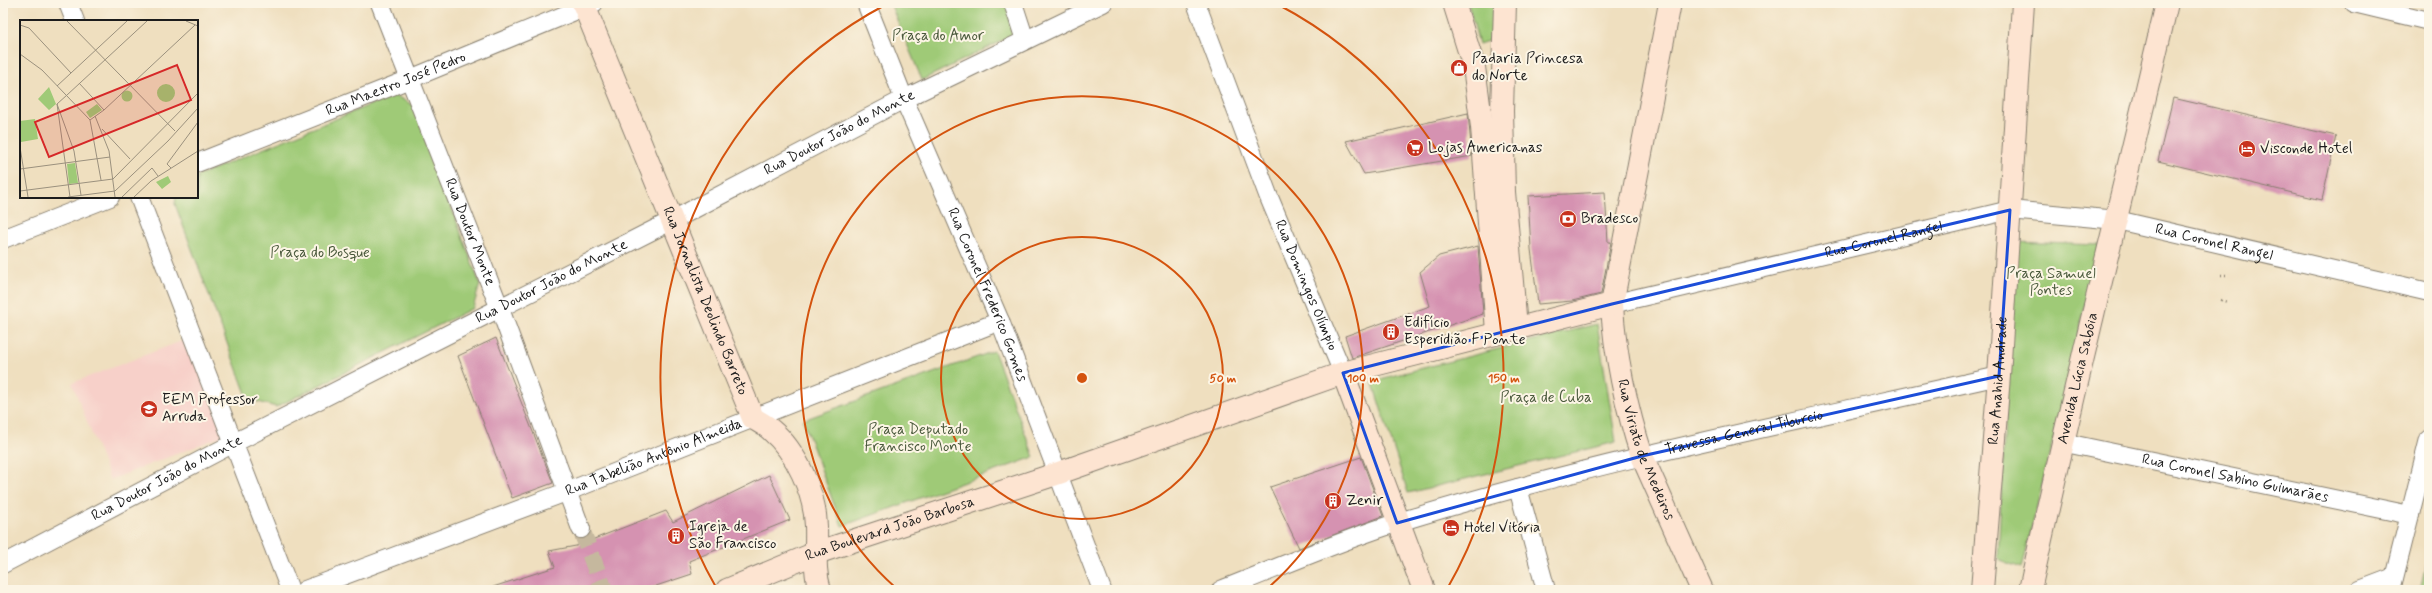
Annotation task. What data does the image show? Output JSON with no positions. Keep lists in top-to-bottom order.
{
  "streets": {
    "street": [
      "Rua Maestro José Pedro",
      "Rua Doutor João do Monte",
      "Rua Doutor Monte",
      "Rua Coronel Rangel",
      "Rua Domingos Olímpio",
      "Rua Coronel Frederico Gomes",
      "Rua Jornalista Deolindo Barreto",
      "Avenida Lúcia Sabóia",
      "Rua Anahid Andrade",
      "Travessa General Tiburcio",
      "Rua Viriato de Medeiros",
      "Rua Tabelião Antônio Almeida",
      "Rua Coronel Sabino Guimarães",
      "Rua Boulevard João Barbosa"
    ]
  },
  "crossings": [
    ["Rua Maestro José Pedro", "Rua Doutor Monte"],
    ["Rua Maestro José Pedro", "Rua Jornalista Deolindo Barreto"],
    ["Rua Doutor João do Monte", "Rua Doutor Monte"],
    ["Rua Doutor João do Monte", "Rua Coronel Frederico Gomes"],
    ["Rua Doutor João do Monte", "Rua Jornalista Deolindo Barreto"],
    ["Rua Doutor Monte", "Rua Tabelião Antônio Almeida"],
    ["Rua Coronel Rangel", "Rua Domingos Olímpio"],
    ["Rua Coronel Rangel", "Avenida Lúcia Sabóia"],
    ["Rua Coronel Rangel", "Rua Anahid Andrade"],
    ["Rua Coronel Rangel", "Rua Viriato de Medeiros"],
    ["Rua Coronel Rangel", "Rua Boulevard João Barbosa"],
    ["Rua Domingos Olímpio", "Travessa General Tiburcio"],
    ["Rua Domingos Olímpio", "Rua Boulevard João Barbosa"],
    ["Rua Coronel Frederico Gomes", "Rua Tabelião Antônio Almeida"],
    ["Rua Coronel Frederico Gomes", "Rua Boulevard João Barbosa"],
    ["Rua Jornalista Deolindo Barreto", "Rua Tabelião Antônio Almeida"],
    ["Avenida Lúcia Sabóia", "Rua Coronel Sabino Guimarães"],
    ["Rua Anahid Andrade", "Travessa General Tiburcio"],
    ["Travessa General Tiburcio", "Rua Viriato de Medeiros"]
  ],
  "parks": [
    "Praça do Amor",
    "Praça do Bosque",
    "Praça Samuel Pontes",
    "Praça de Cuba",
    "Praça Deputado Francisco Monte"
  ],
  "places": {
    "shop": ["Padaria Princesa do Norte"],
    "supermarket": ["Lojas Americanas"],
    "hotel": ["Visconde Hotel", "Hotel Vitória"],
    "bank": ["Bradesco"],
    "building": ["Edifício Esperidião F Ponte", "Zenir", "Igreja de São Francisco"],
    "school or university": ["EEM Professor Arruda"]
  },
  "rings": ["50 m", "100 m", "150 m"]
}
